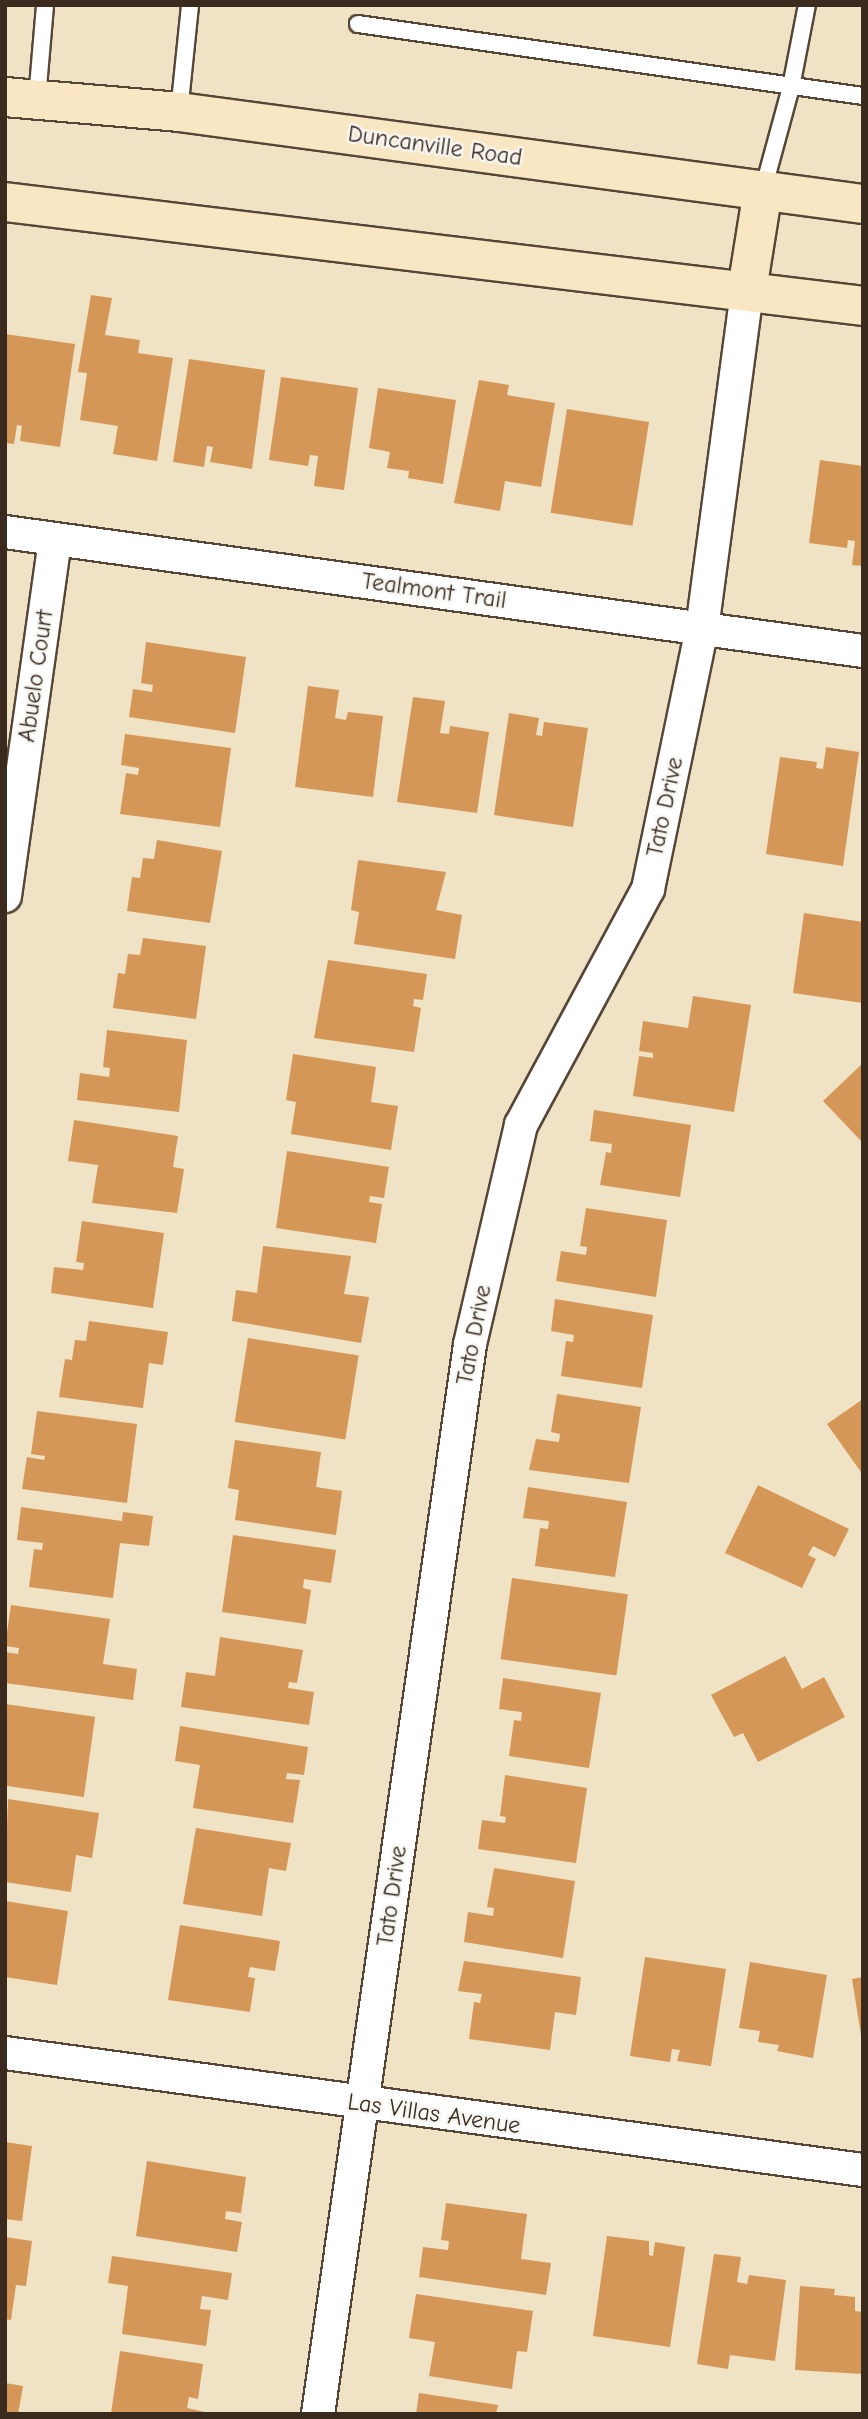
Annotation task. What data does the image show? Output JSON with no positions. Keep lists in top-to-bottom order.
{
  "streets": {
    "main road": ["Duncanville Road"],
    "street": [
      "Tealmont Trail",
      "Abuelo Court",
      "Tato Drive",
      "Las Villas Avenue"
    ]
  },
  "crossings": [
    ["Tealmont Trail", "Abuelo Court"],
    ["Tealmont Trail", "Tato Drive"],
    ["Tato Drive", "Las Villas Avenue"]
  ]
}
